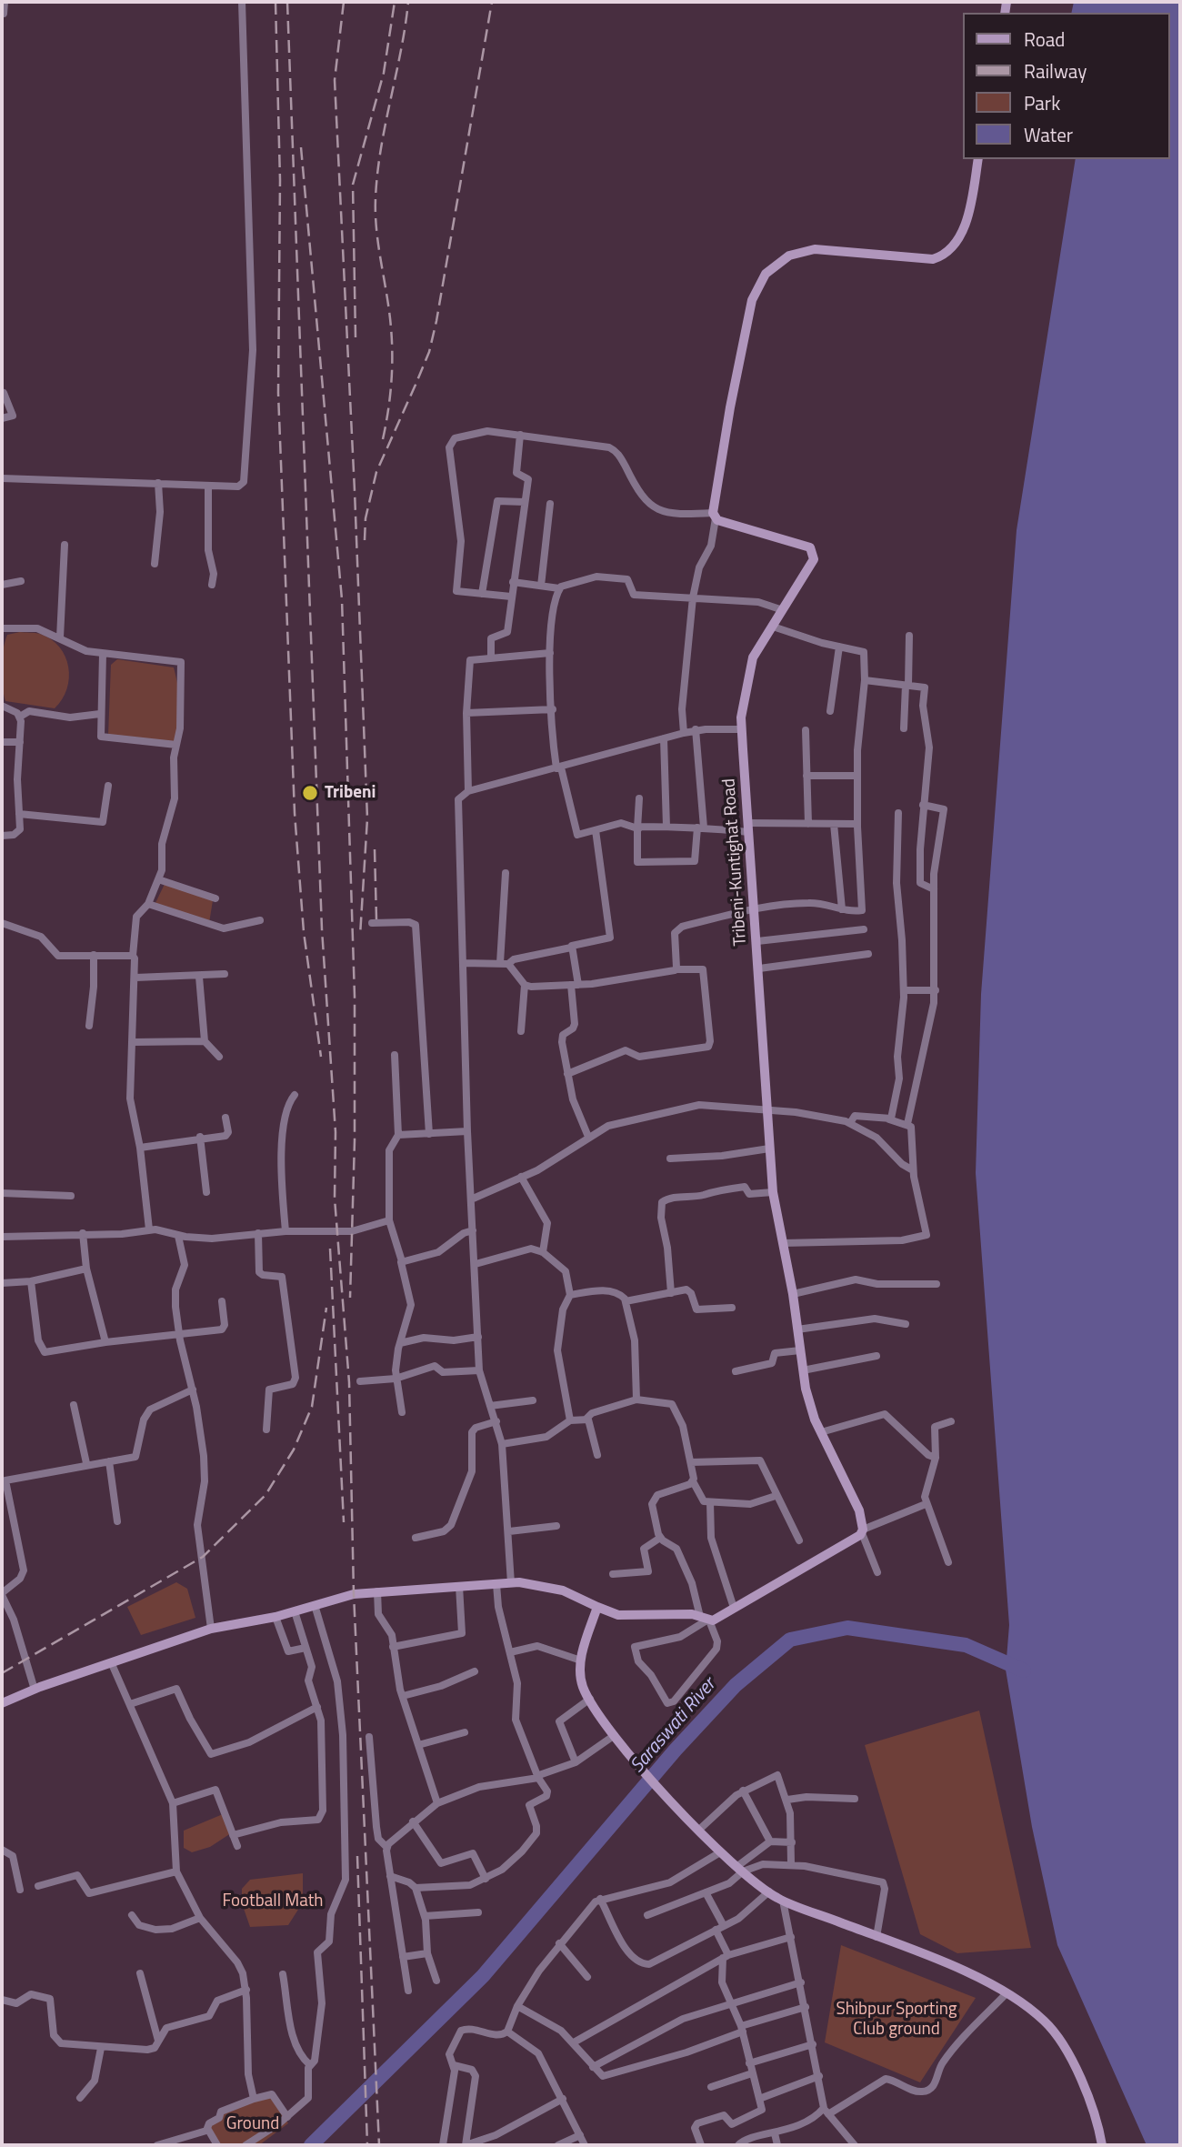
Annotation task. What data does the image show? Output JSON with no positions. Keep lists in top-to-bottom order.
{
  "streets": {
    "main road": ["Tribeni-Kuntighat Road"]
  },
  "water": ["Saraswati River"],
  "parks": ["Football Math", "Shibpur Sporting Club ground", "Ground"],
  "places": ["Tribeni"],
  "legend": [
    "Road",
    "Railway",
    "Park",
    "Water"
  ]
}
